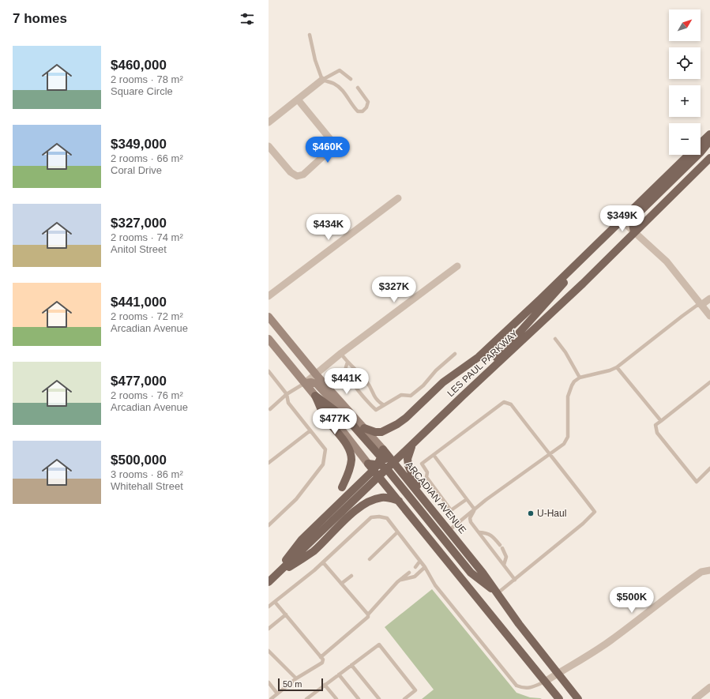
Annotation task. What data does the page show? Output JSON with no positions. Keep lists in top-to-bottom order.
{
  "streets": {
    "main road": ["LES PAUL PARKWAY", "ARCADIAN AVENUE"]
  },
  "crossings": [
    ["LES PAUL PARKWAY", "ARCADIAN AVENUE"]
  ],
  "places": ["U-Haul"],
  "scale_bar": "50 m",
  "north": "top right",
  "page": {
    "heading": "7 homes",
    "map_buttons": ["+", "−"],
    "list": [
      {
        "name": "$460,000",
        "note": "2 rooms · 78 m² · Square Circle"
      },
      {
        "name": "$349,000",
        "note": "2 rooms · 66 m² · Coral Drive"
      },
      {
        "name": "$327,000",
        "note": "2 rooms · 74 m² · Anitol Street"
      },
      {
        "name": "$441,000",
        "note": "2 rooms · 72 m² · Arcadian Avenue"
      },
      {
        "name": "$477,000",
        "note": "2 rooms · 76 m² · Arcadian Avenue"
      },
      {
        "name": "$500,000",
        "note": "3 rooms · 86 m² · Whitehall Street"
      }
    ],
    "price": [
      "$460K",
      "$349K",
      "$434K",
      "$327K",
      "$441K",
      "$477K",
      "$500K"
    ],
    "scale": "50 m"
  }
}
